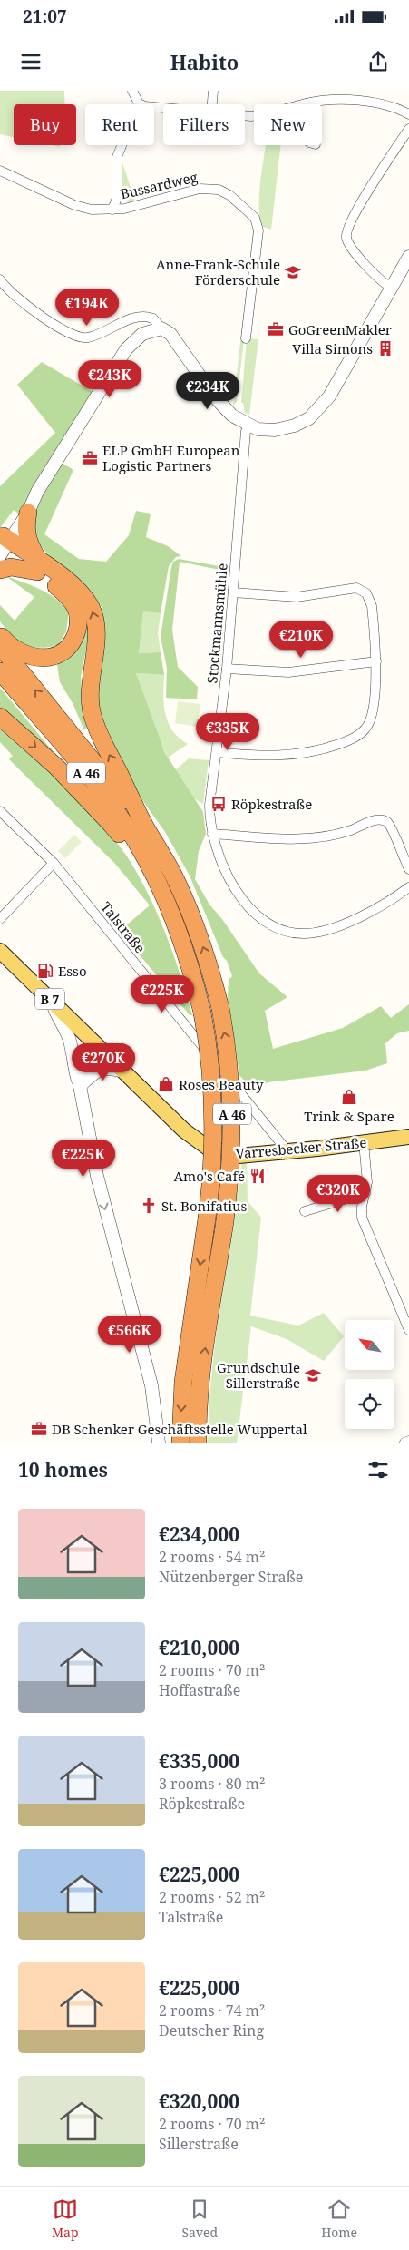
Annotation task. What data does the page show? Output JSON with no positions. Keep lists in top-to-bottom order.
{
  "streets": {
    "highway": ["A 46"],
    "main road": ["B 7", "Varresbecker Straße"],
    "street": ["Bussardweg", "Stockmannsmühle", "Talstraße"]
  },
  "crossings": [
    ["Talstraße", "Varresbecker Straße"]
  ],
  "places": {
    "school or university": ["Anne-Frank-Schule Förderschule", "Grundschule Sillerstraße"],
    "office": ["GoGreenMakler", "ELP GmbH European Logistic Partners", "DB Schenker Geschäftsstelle Wuppertal"],
    "building": ["Villa Simons"],
    "bus stop": ["Röpkestraße"],
    "fuel station": ["Esso"],
    "shop": ["Roses Beauty", "Trink & Spare"],
    "restaurant": ["Amo's Café"],
    "church": ["St. Bonifatius"]
  },
  "north": "top left",
  "page": {
    "status": "21:07",
    "header": "Habito",
    "chip": [
      "Buy",
      "Rent",
      "Filters",
      "New"
    ],
    "price": [
      "€194K",
      "€243K",
      "€234K",
      "€210K",
      "€335K",
      "€225K",
      "€270K",
      "€225K",
      "€320K",
      "€566K"
    ],
    "heading": "10 homes",
    "list": [
      {
        "name": "€234,000",
        "note": "2 rooms · 54 m² · Nützenberger Straße"
      },
      {
        "name": "€210,000",
        "note": "2 rooms · 70 m² · Hoffastraße"
      },
      {
        "name": "€335,000",
        "note": "3 rooms · 80 m² · Röpkestraße"
      },
      {
        "name": "€225,000",
        "note": "2 rooms · 52 m² · Talstraße"
      },
      {
        "name": "€225,000",
        "note": "2 rooms · 74 m² · Deutscher Ring"
      },
      {
        "name": "€320,000",
        "note": "2 rooms · 70 m² · Sillerstraße"
      }
    ],
    "tabs": ["Map", "Saved", "Home"]
  }
}
